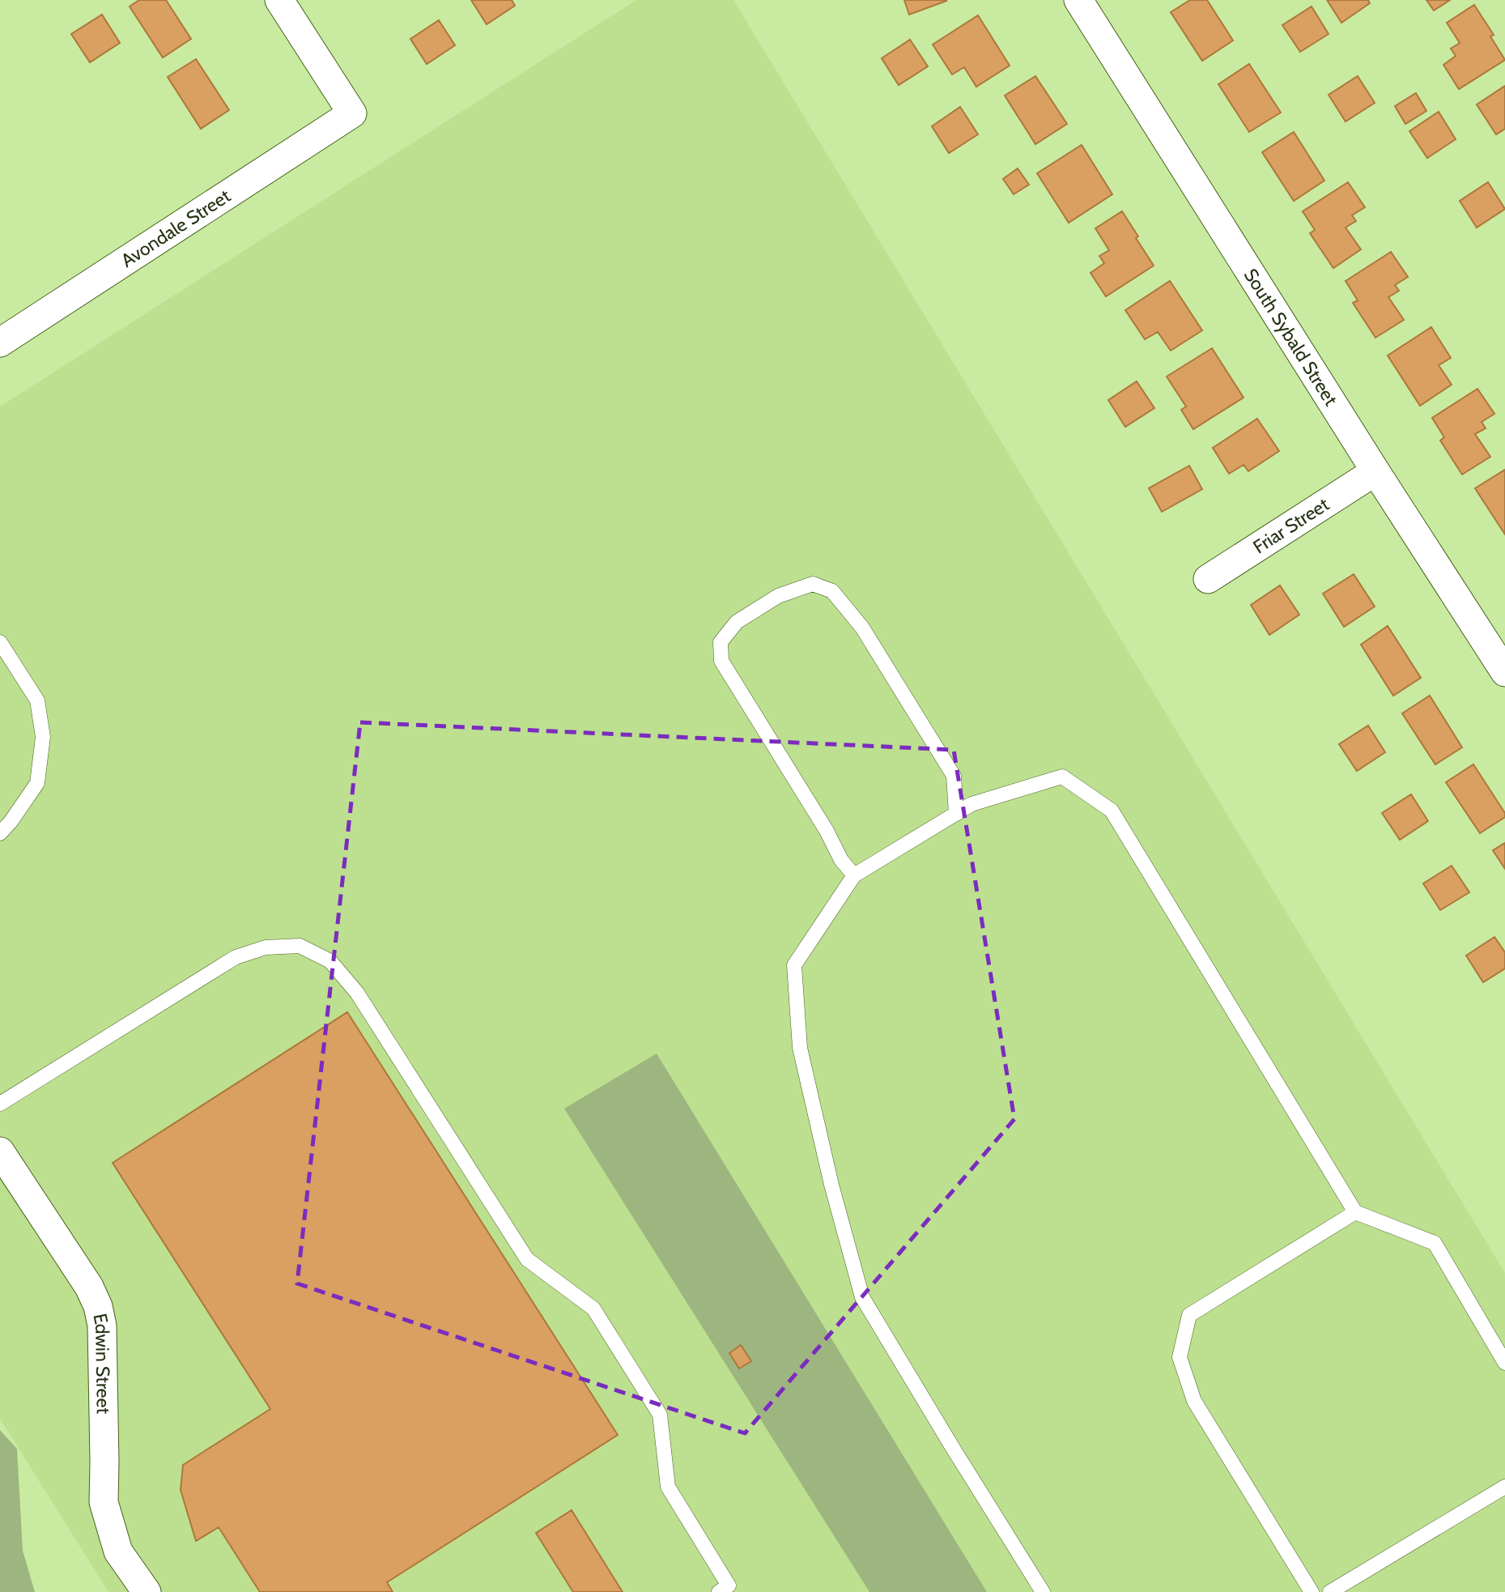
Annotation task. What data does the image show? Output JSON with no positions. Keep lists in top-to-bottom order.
{
  "streets": {
    "street": [
      "Avondale Street",
      "South Sybald Street",
      "Friar Street",
      "Edwin Street"
    ]
  },
  "crossings": [
    ["South Sybald Street", "Friar Street"]
  ]
}
